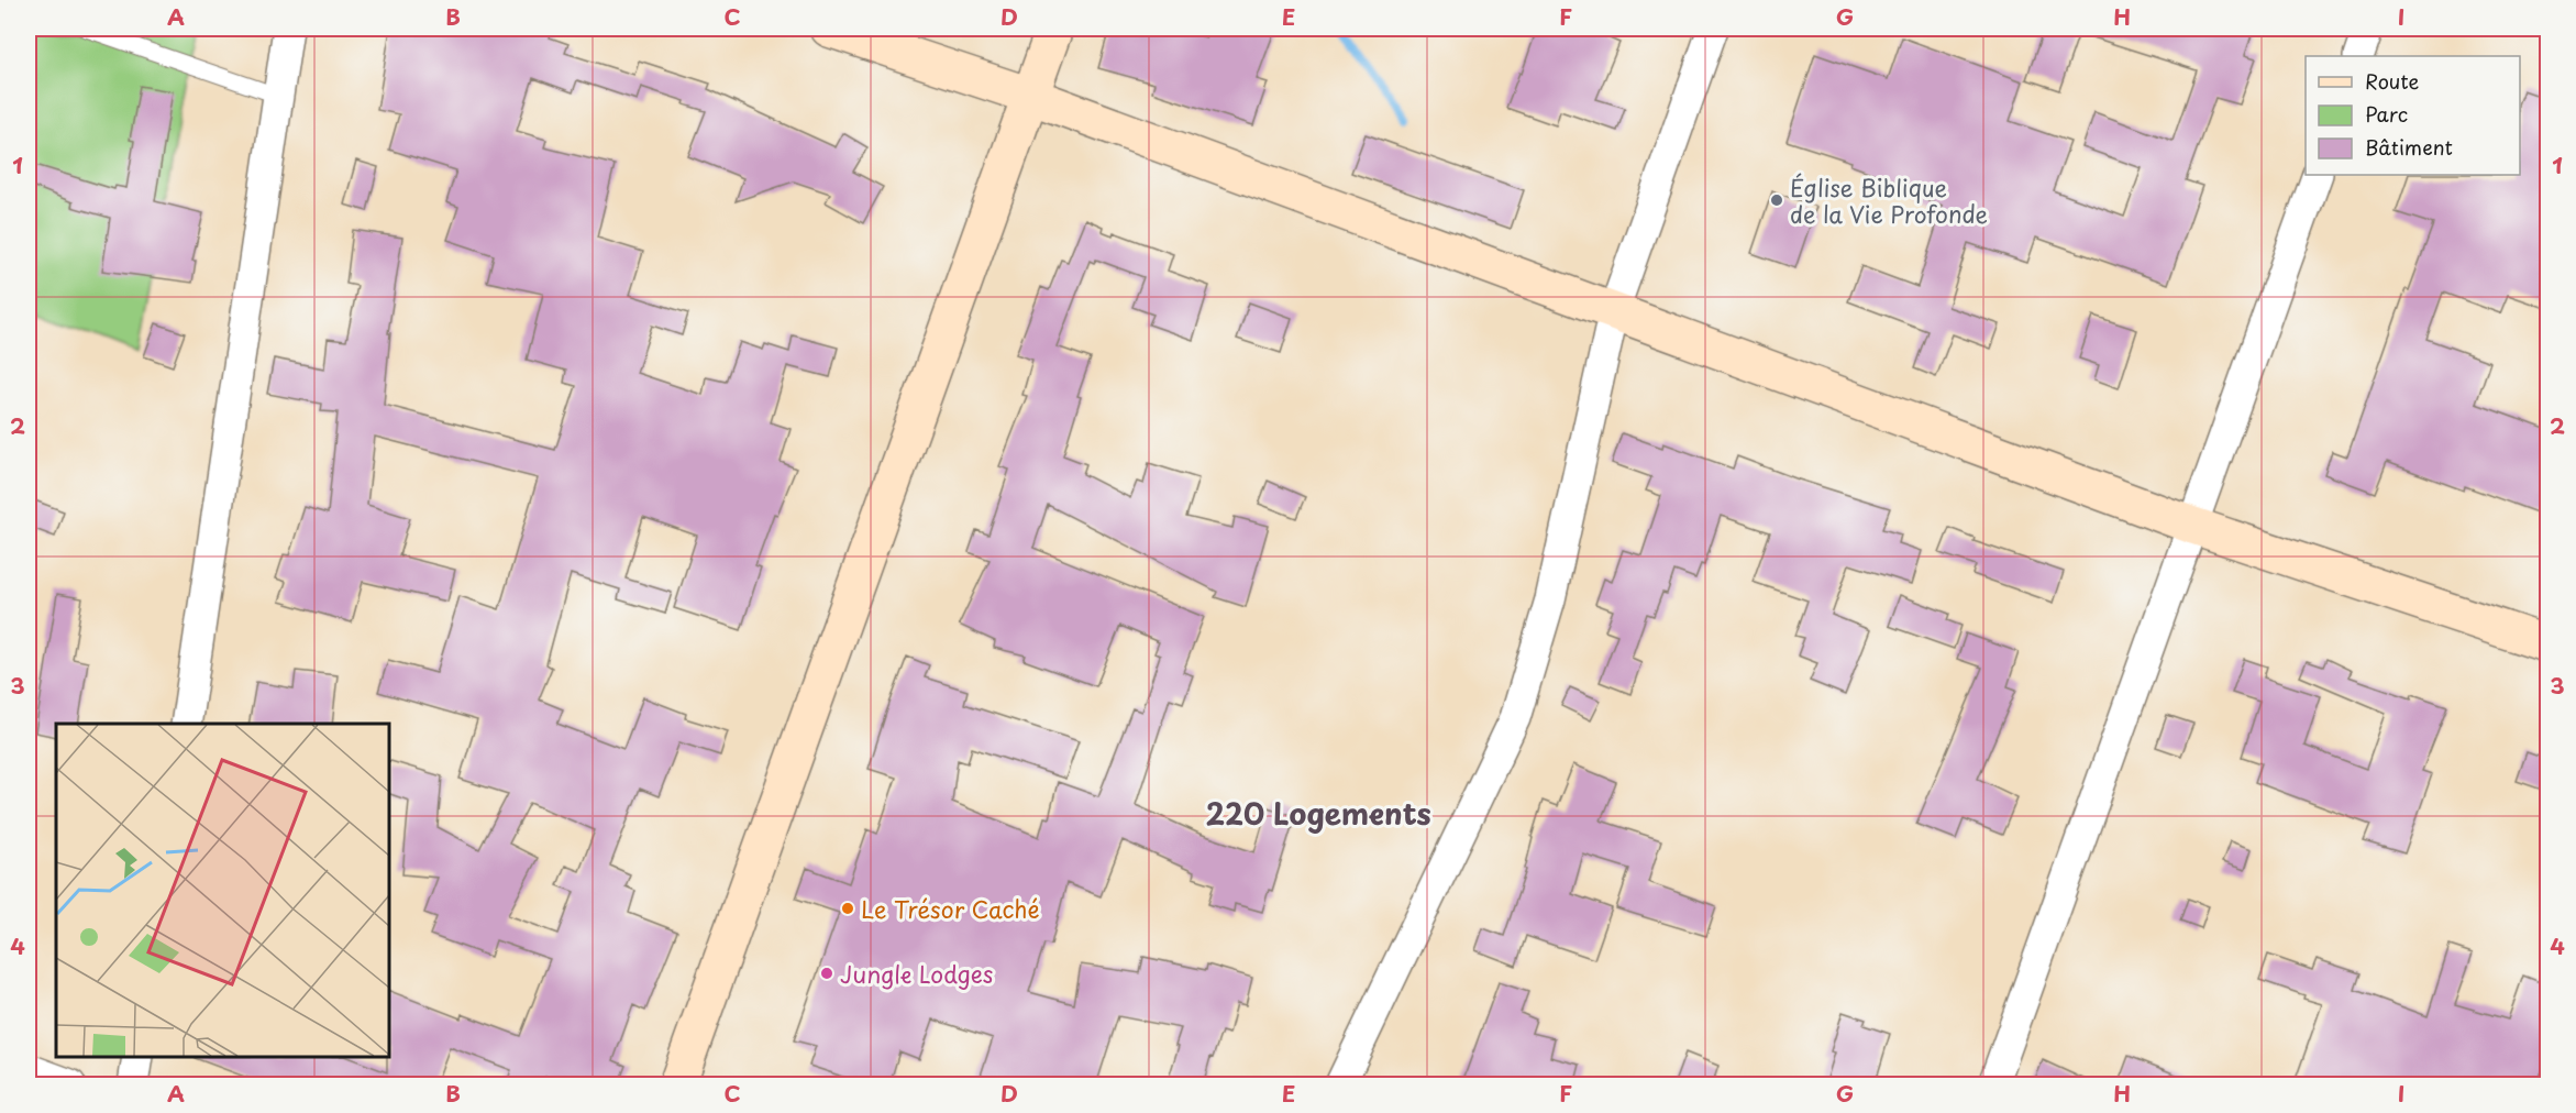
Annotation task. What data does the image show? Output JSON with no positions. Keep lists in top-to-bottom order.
{
  "districts": ["220 Logements"],
  "places": ["Église Biblique de la Vie Profonde", "Le Trésor Caché", "Jungle Lodges"],
  "legend": ["Route", "Parc", "Bâtiment"],
  "grid": {
    "columns": [
      "A",
      "B",
      "C",
      "D",
      "E",
      "F",
      "G",
      "H",
      "I"
    ],
    "rows": [
      "1",
      "2",
      "3",
      "4"
    ]
  }
}
